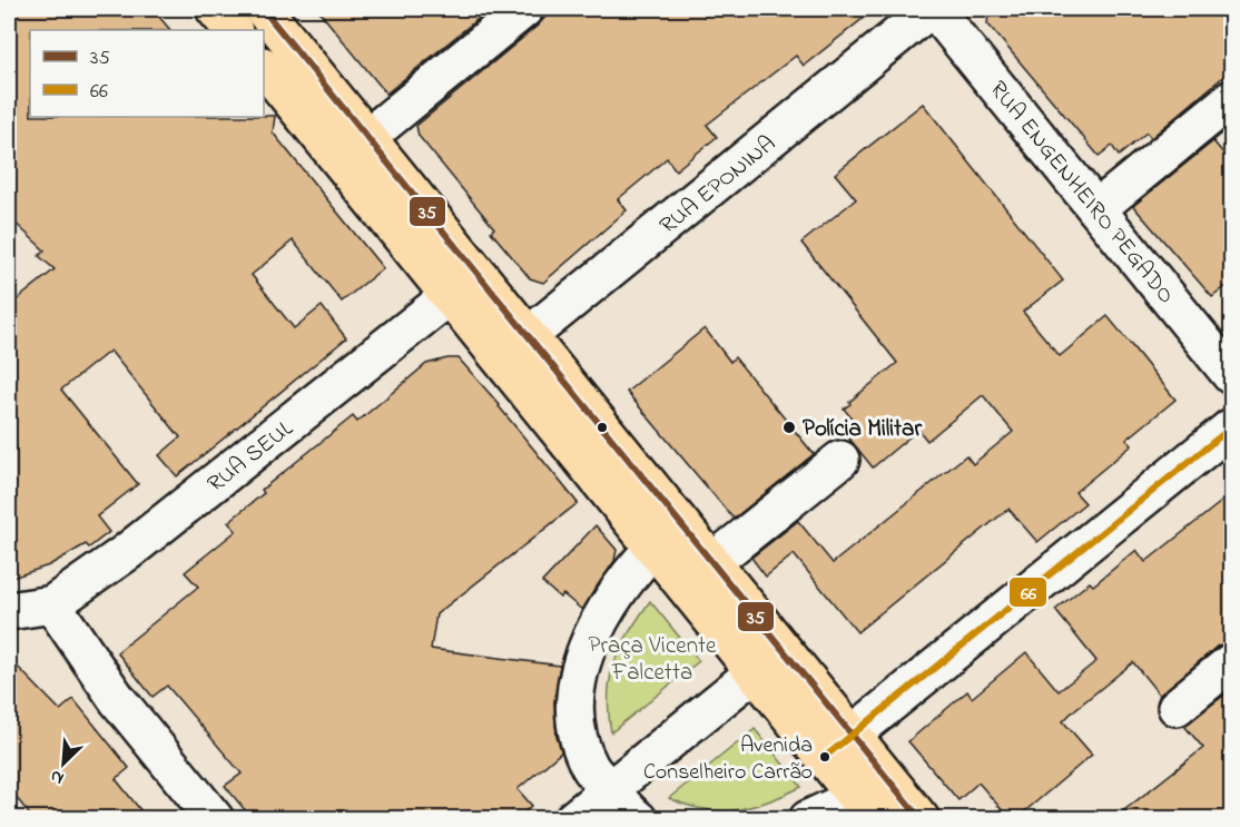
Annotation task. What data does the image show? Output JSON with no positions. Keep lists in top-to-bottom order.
{
  "streets": {
    "street": ["RUA EPONINA", "RUA ENGENHEIRO PEGADO", "RUA SEUL"]
  },
  "crossings": [
    ["RUA EPONINA", "RUA ENGENHEIRO PEGADO"]
  ],
  "parks": ["Praça Vicente Falcetta"],
  "places": ["Polícia Militar", "Avenida Conselheiro Carrão"],
  "lines": ["transit line 35", "transit line 66"],
  "legend": ["35", "66"],
  "north": "bottom left"
}
